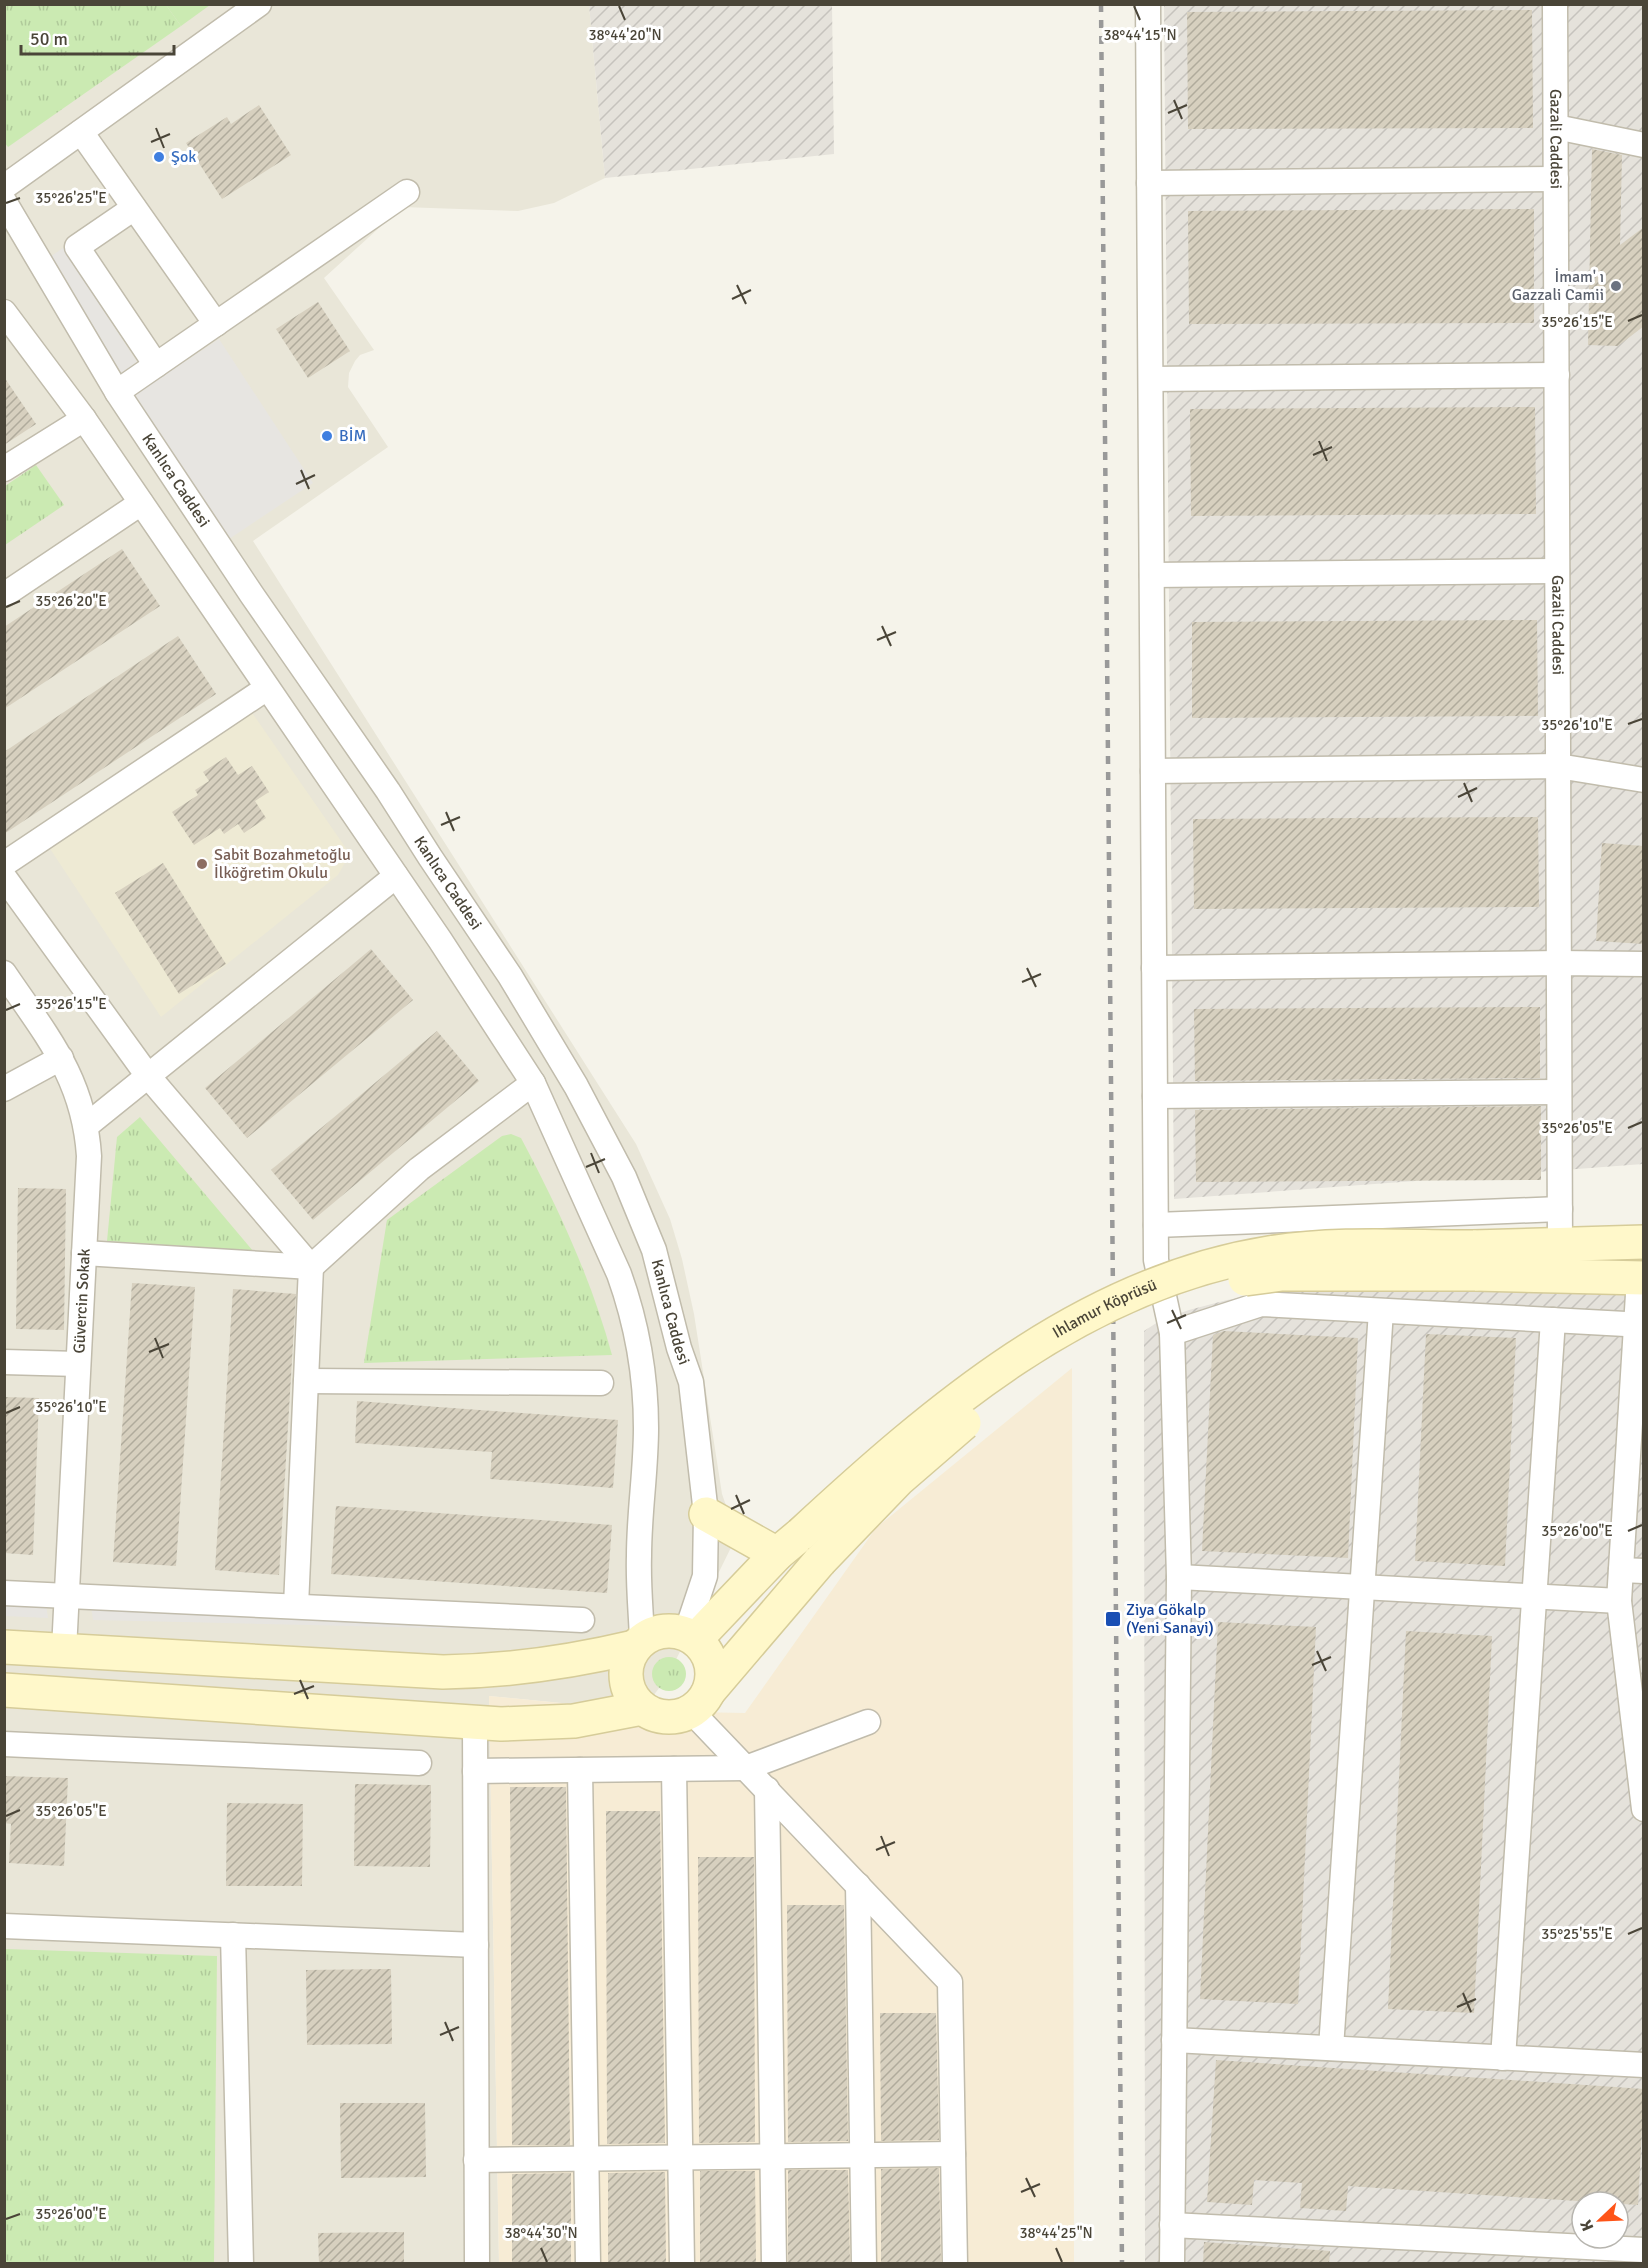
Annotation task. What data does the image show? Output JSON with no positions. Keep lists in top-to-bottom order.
{
  "streets": {
    "street": [
      "Gazali Caddesi",
      "Kanlıca Caddesi",
      "Güvercin Sokak",
      "Ihlamur Köprüsü"
    ]
  },
  "crossings": [
    ["Kanlıca Caddesi", "Ihlamur Köprüsü"]
  ],
  "places": {
    "other": [
      "Şok",
      "İmam' ı Gazzali Camii",
      "BİM",
      "Sabit Bozahmetoğlu İlköğretim Okulu"
    ],
    "transit": ["Ziya Gökalp (Yeni Sanayi)"]
  },
  "scale_bar": "50 m",
  "north": "bottom left",
  "coordinates": [
    "38°44'20\"N",
    "38°44'15\"N",
    "35°26'25\"E",
    "35°26'15\"E",
    "35°26'20\"E",
    "35°26'10\"E",
    "35°26'05\"E",
    "35°26'00\"E",
    "35°25'55\"E",
    "38°44'30\"N",
    "38°44'25\"N"
  ]
}
